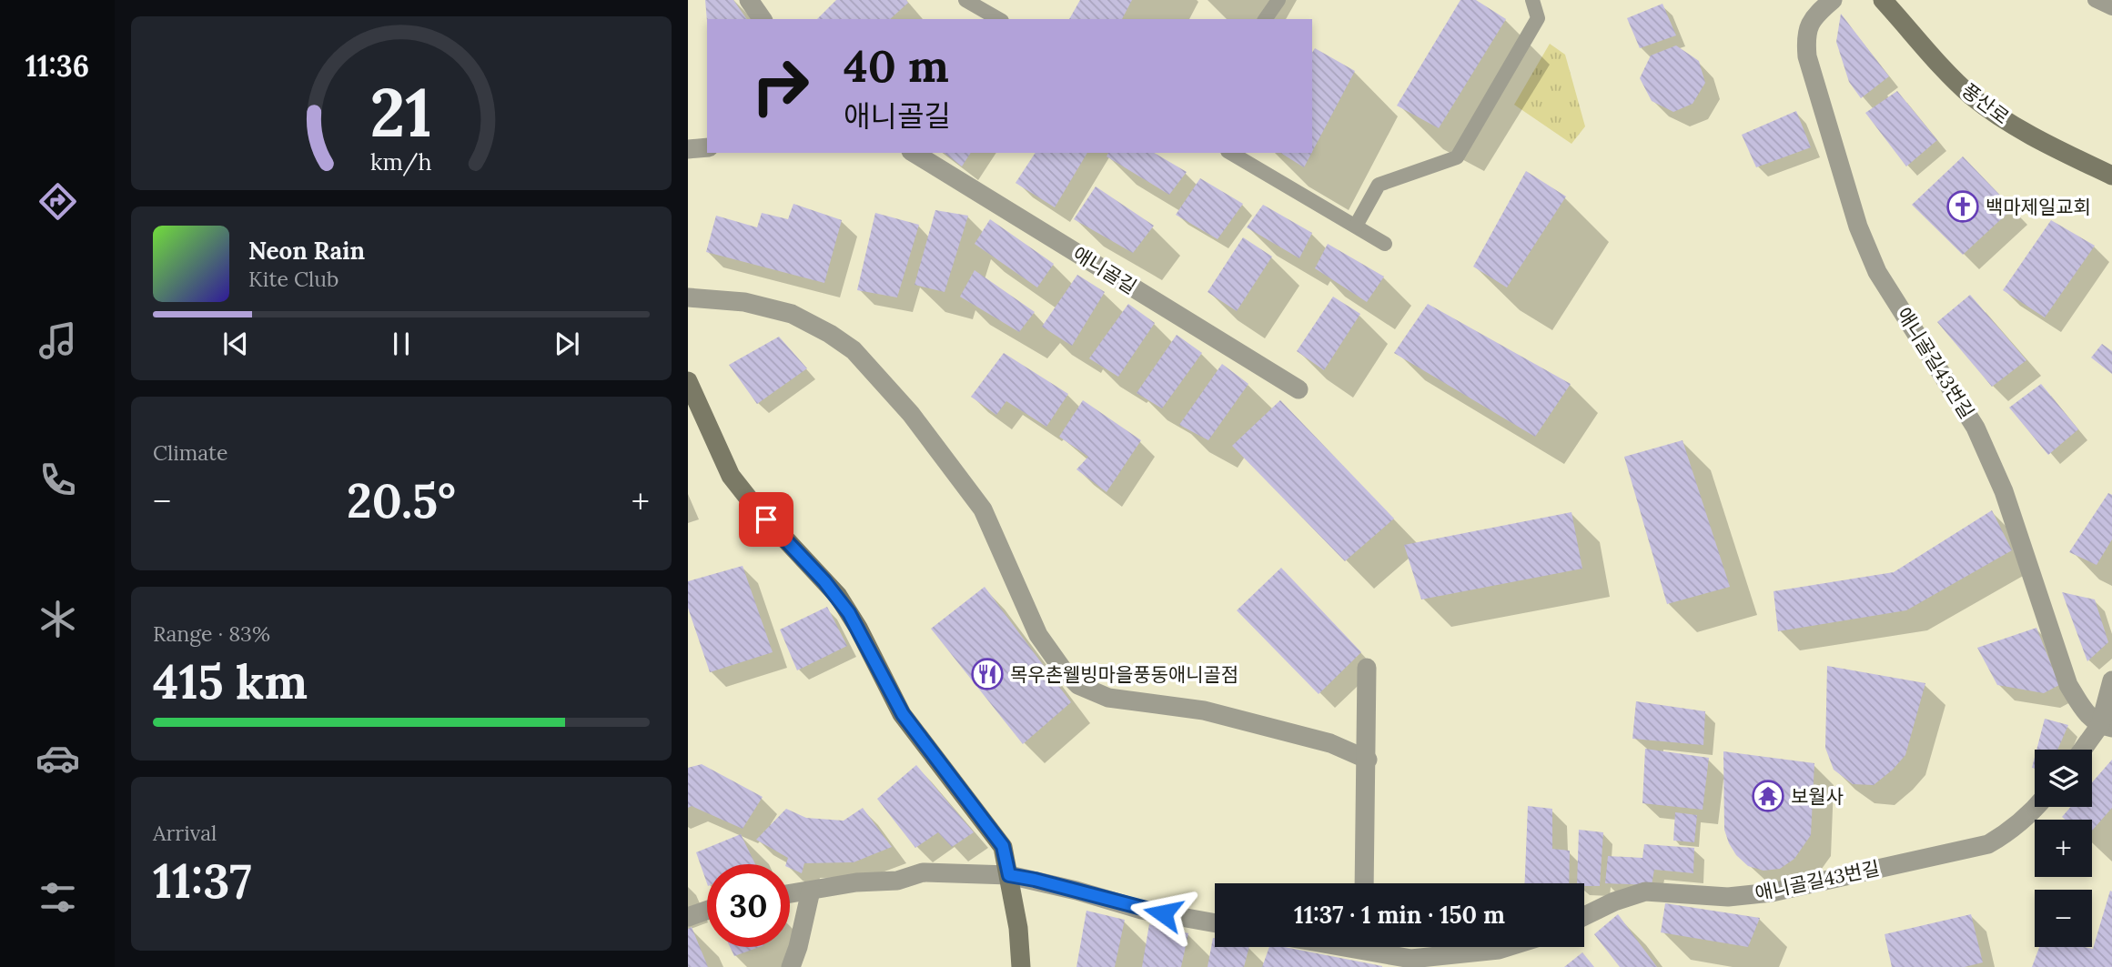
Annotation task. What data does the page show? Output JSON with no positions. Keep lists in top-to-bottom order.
{
  "streets": {
    "street": ["풍산로", "애니골길", "애니골길43번길"]
  },
  "places": {
    "church": ["백마제일교회"],
    "restaurant": ["목우촌웰빙마을풍동애니골점"],
    "temple": ["보월사"]
  },
  "page": {
    "tabs": "11:36",
    "turn": ["40 m", "애니골길"],
    "song": ["Neon Rain", "Kite Club"],
    "tile": [
      "Climate",
      ["Range · 83%", "415 km"],
      ["Arrival", "11:37"]
    ],
    "heat": ["−", "20.5°", "+"],
    "map_buttons": ["+", "−"],
    "limit": "30",
    "trip": "11:37 · 1 min · 150 m",
    "gauge": ["21", "km/h"]
  }
}
